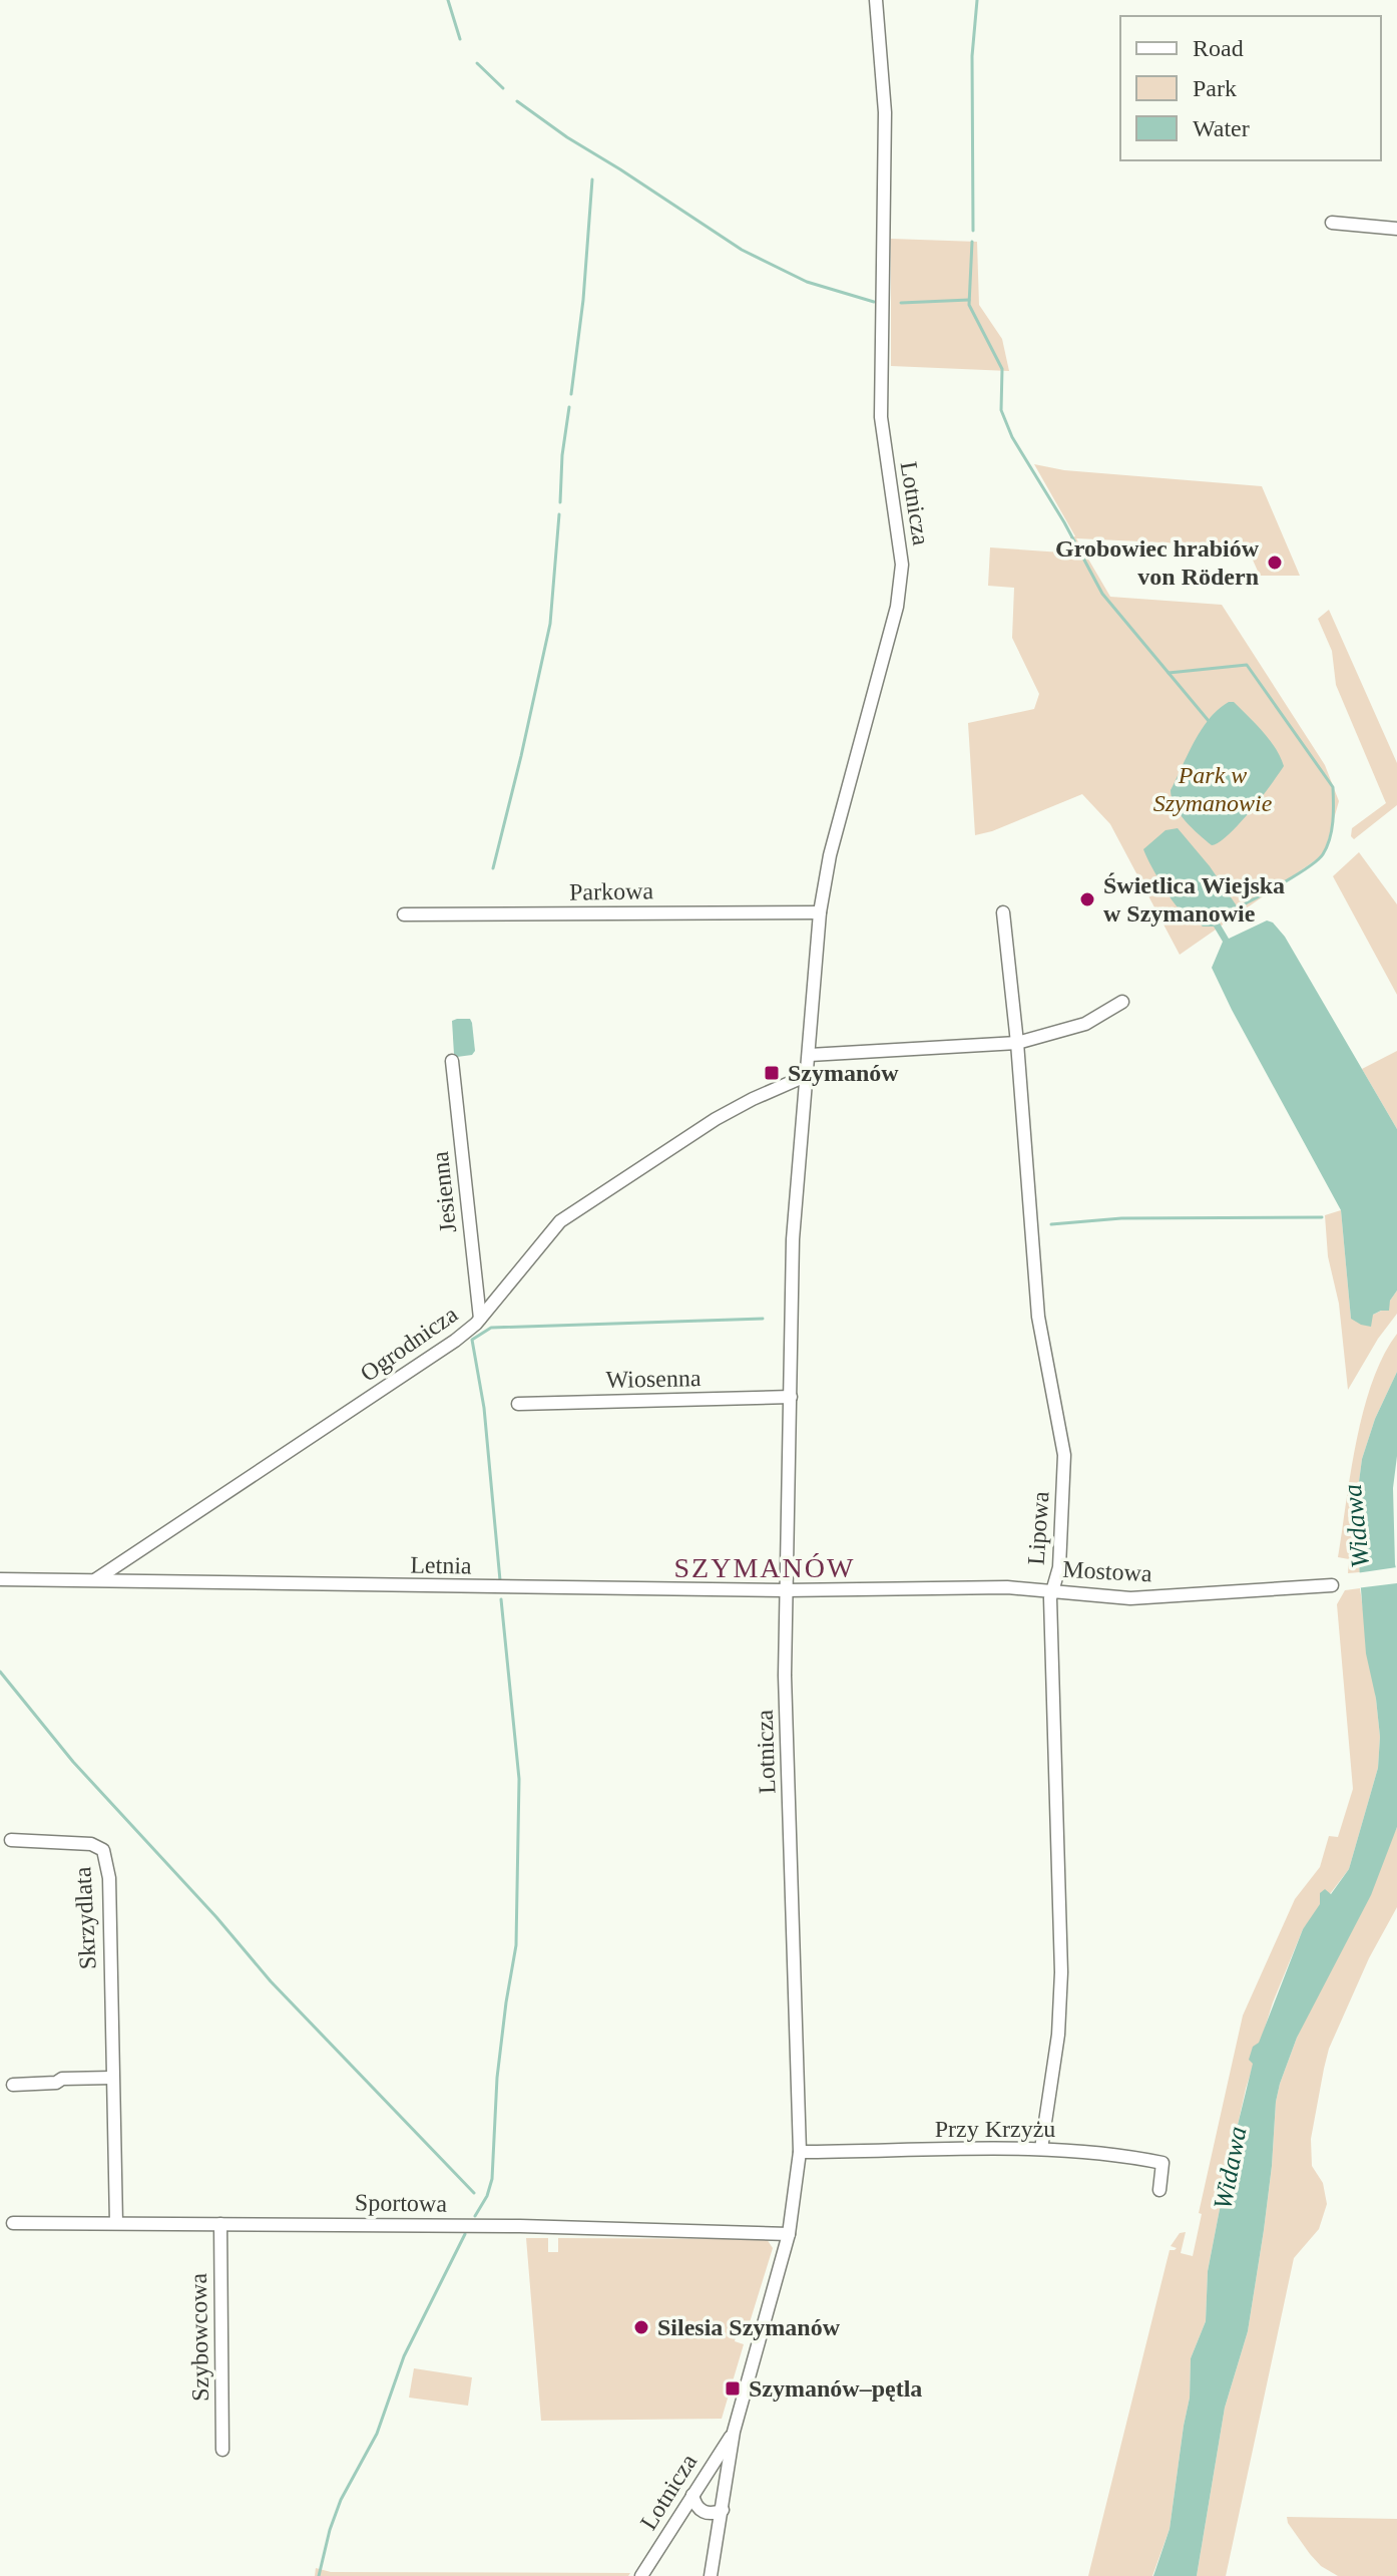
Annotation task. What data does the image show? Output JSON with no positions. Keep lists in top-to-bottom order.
{
  "streets": {
    "street": [
      "Lotnicza",
      "Parkowa",
      "Jesienna",
      "Ogrodnicza",
      "Wiosenna",
      "Lipowa",
      "Letnia",
      "Mostowa",
      "Skrzydlata",
      "Przy Krzyżu",
      "Sportowa",
      "Szybowcowa"
    ]
  },
  "crossings": [
    ["Lotnicza", "Parkowa"],
    ["Lotnicza", "Ogrodnicza"],
    ["Lotnicza", "Wiosenna"],
    ["Lotnicza", "Letnia"],
    ["Lotnicza", "Mostowa"],
    ["Lotnicza", "Przy Krzyżu"],
    ["Lotnicza", "Sportowa"],
    ["Jesienna", "Ogrodnicza"],
    ["Ogrodnicza", "Lipowa"],
    ["Ogrodnicza", "Letnia"],
    ["Lipowa", "Mostowa"],
    ["Lipowa", "Przy Krzyżu"],
    ["Letnia", "Mostowa"],
    ["Skrzydlata", "Sportowa"],
    ["Sportowa", "Szybowcowa"]
  ],
  "districts": ["SZYMANÓW"],
  "water": ["Widawa"],
  "parks": ["Park w Szymanowie"],
  "places": {
    "other": ["Grobowiec hrabiów von Rödern", "Świetlica Wiejska w Szymanowie", "Silesia Szymanów"],
    "transit": ["Szymanów", "Szymanów–pętla"]
  },
  "legend": ["Road", "Park", "Water"]
}
